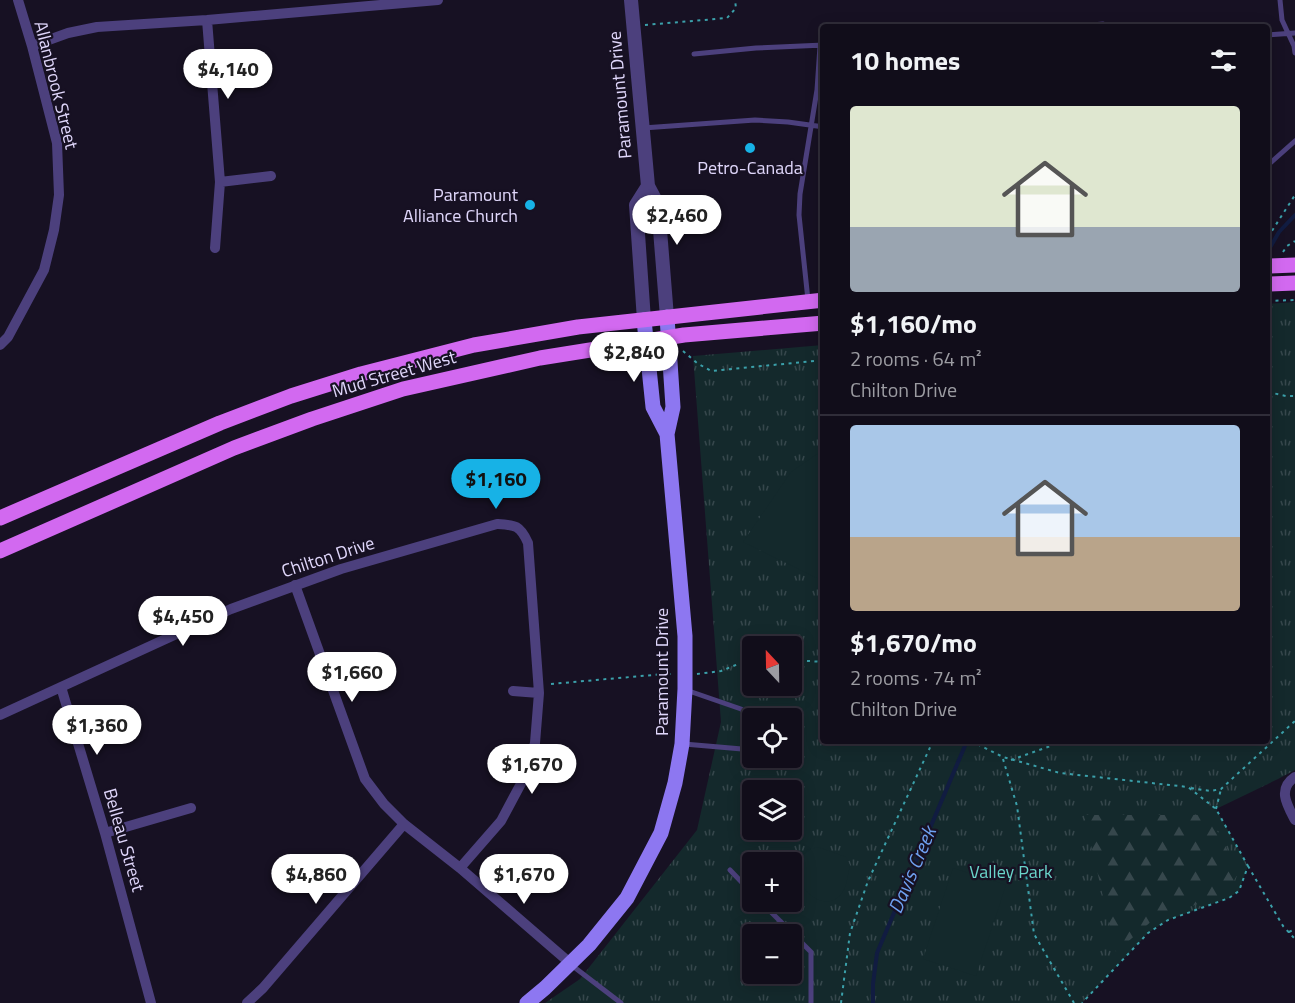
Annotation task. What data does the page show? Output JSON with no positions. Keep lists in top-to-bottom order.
{
  "streets": {
    "main road": ["Paramount Drive", "Mud Street West"],
    "street": ["Allanbrook Street", "Chilton Drive", "Belleau Street"]
  },
  "crossings": [
    ["Paramount Drive", "Mud Street West"],
    ["Chilton Drive", "Belleau Street"]
  ],
  "water": ["Davis Creek"],
  "parks": ["Valley Park"],
  "places": ["Petro-Canada", "Paramount Alliance Church"],
  "north": "top",
  "page": {
    "heading": "10 homes",
    "price": [
      "$4,140",
      "$2,460",
      "$2,840",
      "$1,160",
      "$4,450",
      "$1,660",
      "$1,360",
      "$1,670",
      "$4,860",
      "$1,670"
    ],
    "list": [
      {
        "name": "$1,160/mo",
        "note": "2 rooms · 64 m² · Chilton Drive"
      },
      {
        "name": "$1,670/mo",
        "note": "2 rooms · 74 m² · Chilton Drive"
      }
    ],
    "map_buttons": ["+", "−"]
  }
}
